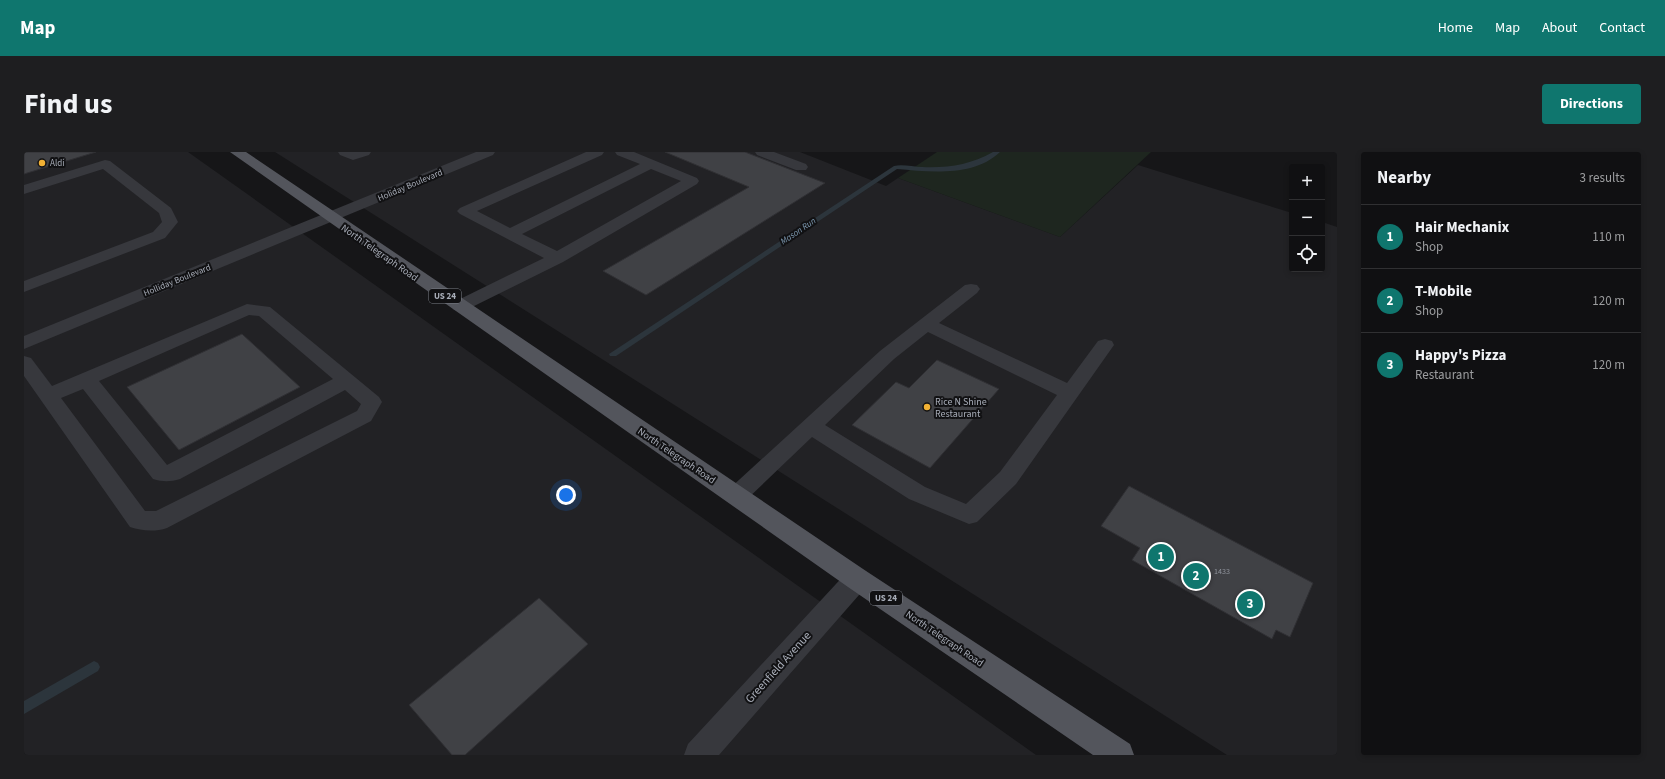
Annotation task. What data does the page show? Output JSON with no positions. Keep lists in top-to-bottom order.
{
  "streets": {
    "main road": ["North Telegraph Road", "US 24"],
    "street": ["Holiday Boulevard", "Holliday Boulevard", "Greenfield Avenue"]
  },
  "crossings": [
    ["Holiday Boulevard", "North Telegraph Road"],
    ["Holiday Boulevard", "Holliday Boulevard"],
    ["North Telegraph Road", "Holliday Boulevard"],
    ["North Telegraph Road", "Greenfield Avenue"]
  ],
  "water": ["Mason Run"],
  "places": ["Aldi", "Rice N Shine Restaurant"],
  "house_numbers": ["1433"],
  "page": {
    "header": "Map",
    "nav": [
      "Home",
      "Map",
      "About",
      "Contact"
    ],
    "title": "Find us",
    "buttons": "Directions",
    "heading": ["Nearby", "3 results"],
    "map_buttons": ["+", "−"],
    "list": [
      {
        "mark": "1",
        "name": "Hair Mechanix",
        "note": "Shop",
        "value": "110 m"
      },
      {
        "mark": "2",
        "name": "T-Mobile",
        "note": "Shop",
        "value": "120 m"
      },
      {
        "mark": "3",
        "name": "Happy's Pizza",
        "note": "Restaurant",
        "value": "120 m"
      }
    ],
    "pins": ["1", "2", "3"]
  }
}
